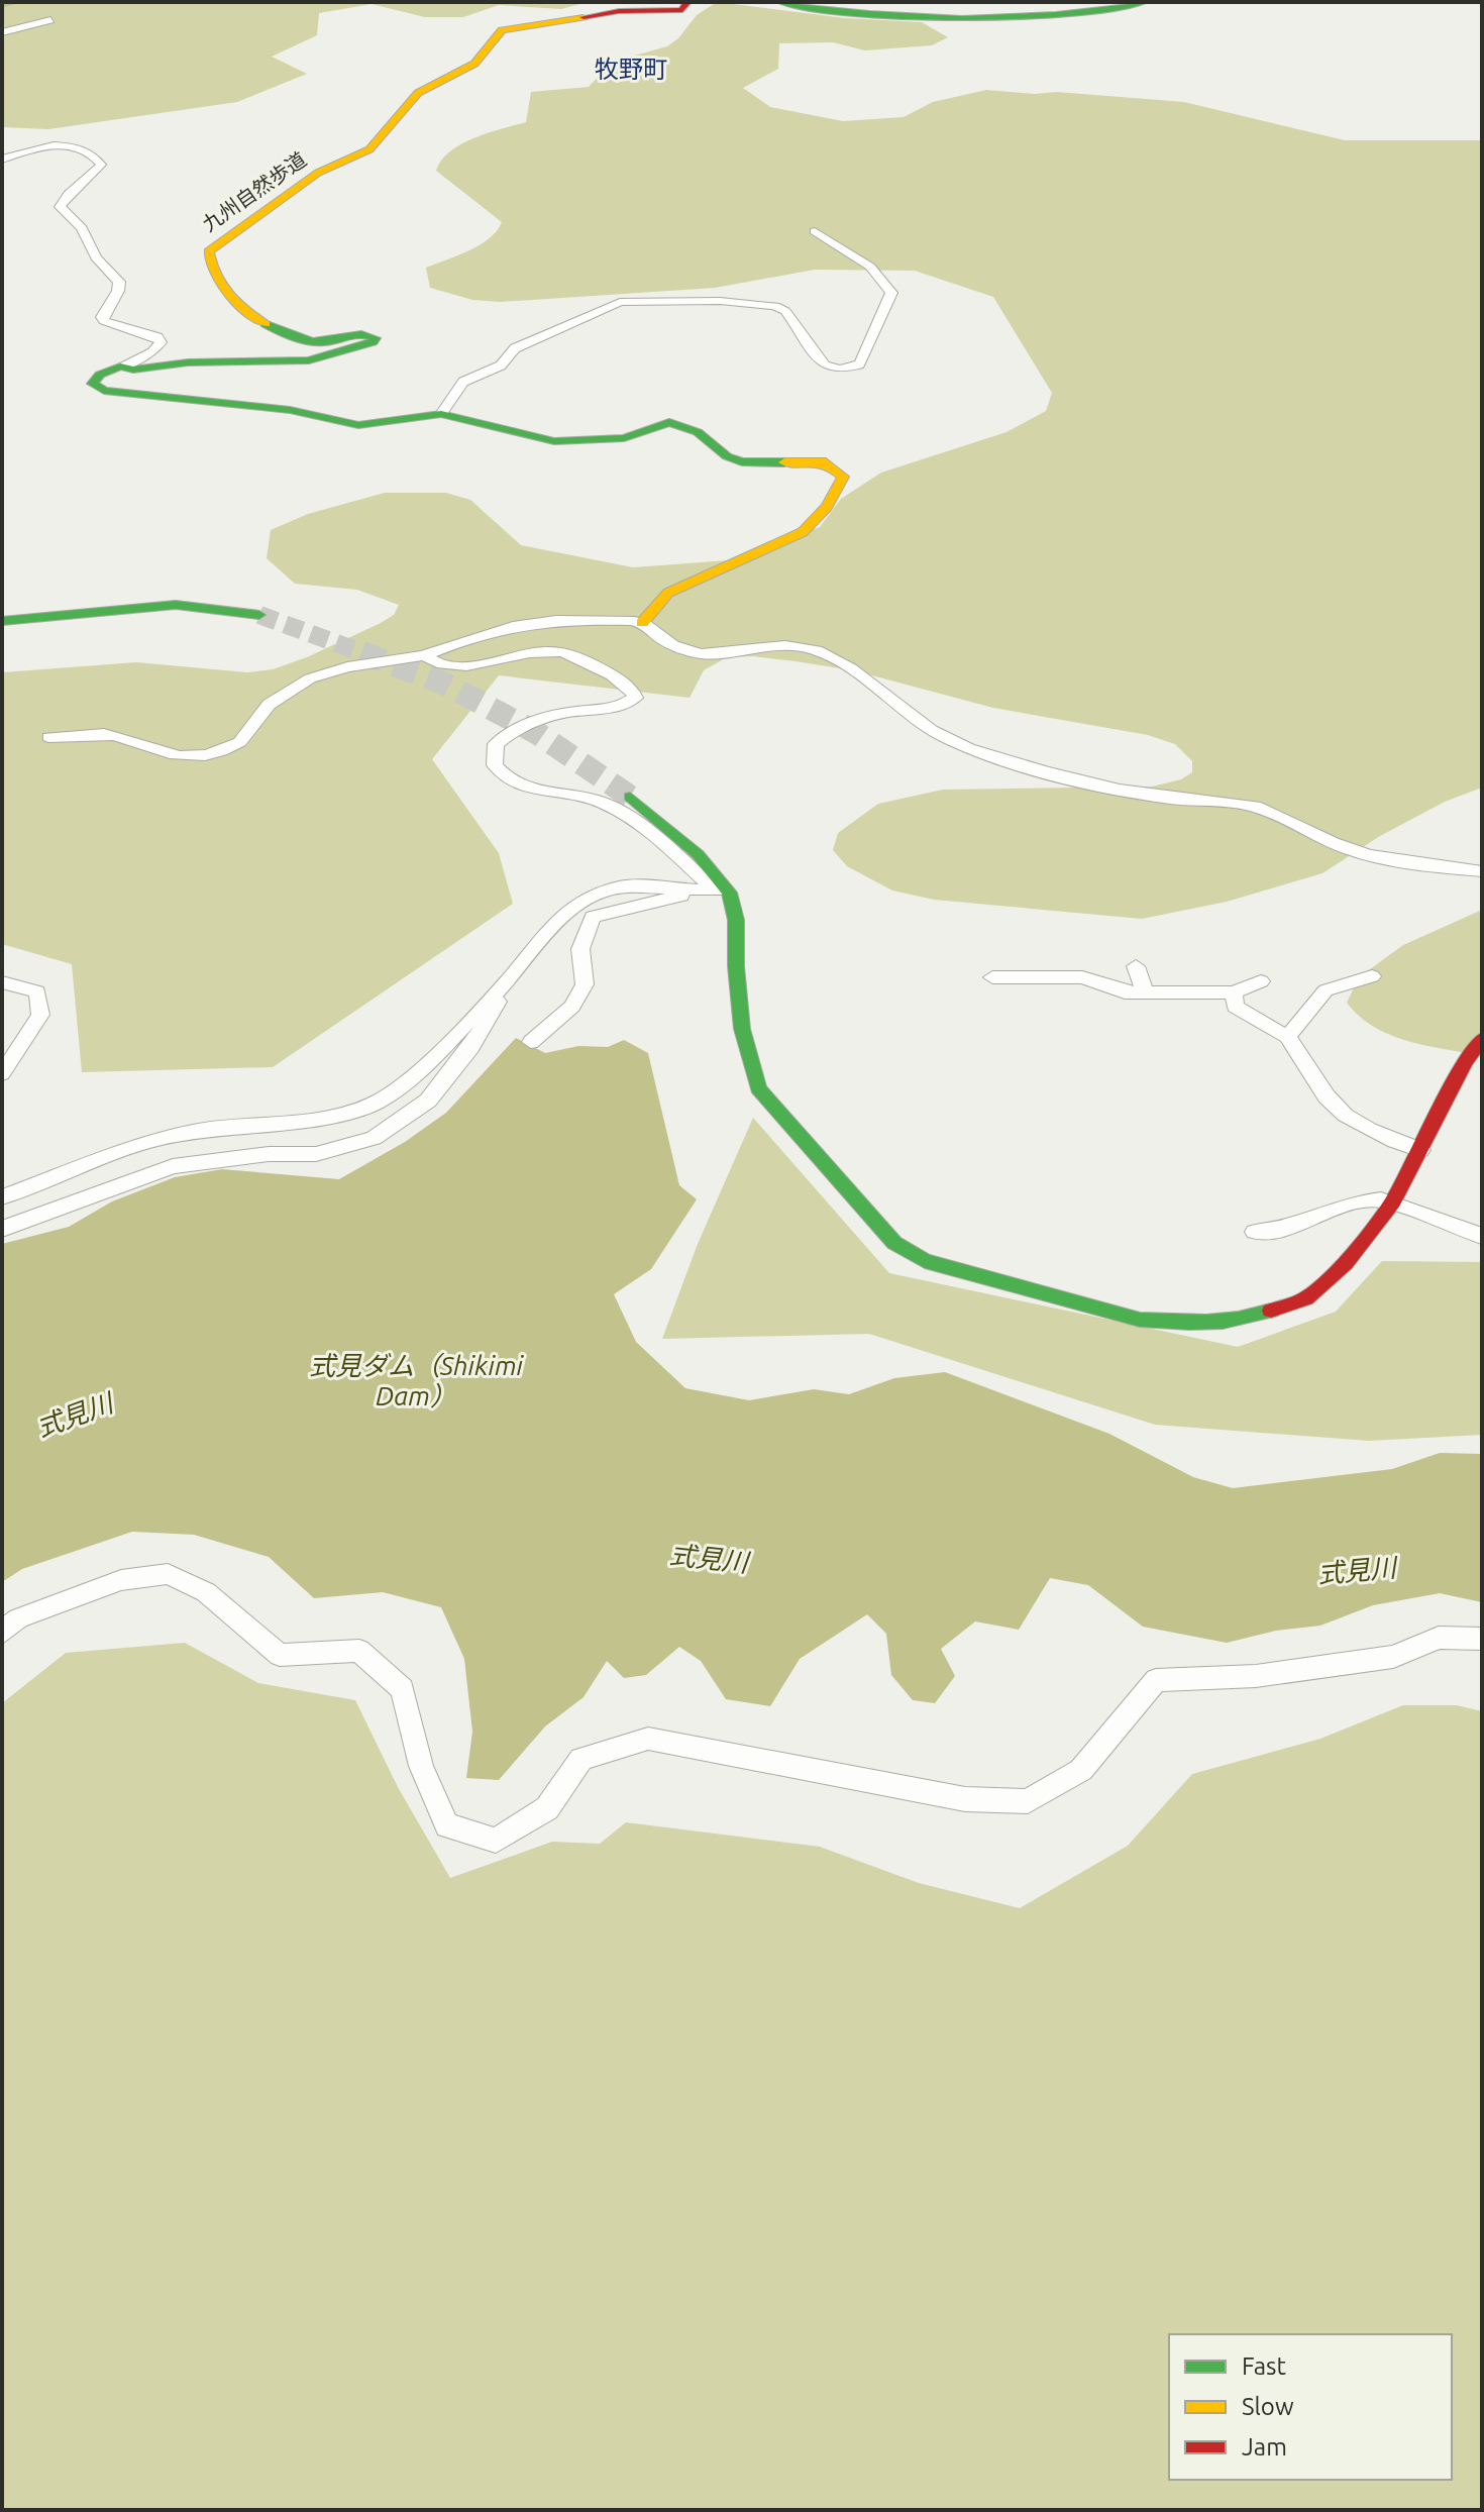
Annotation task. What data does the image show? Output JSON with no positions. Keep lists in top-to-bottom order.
{
  "streets": {
    "street": ["九州自然歩道"]
  },
  "districts": ["牧野町"],
  "water": ["式見ダム（Shikimi Dam）", "式見川"],
  "legend": ["Fast", "Slow", "Jam"]
}
